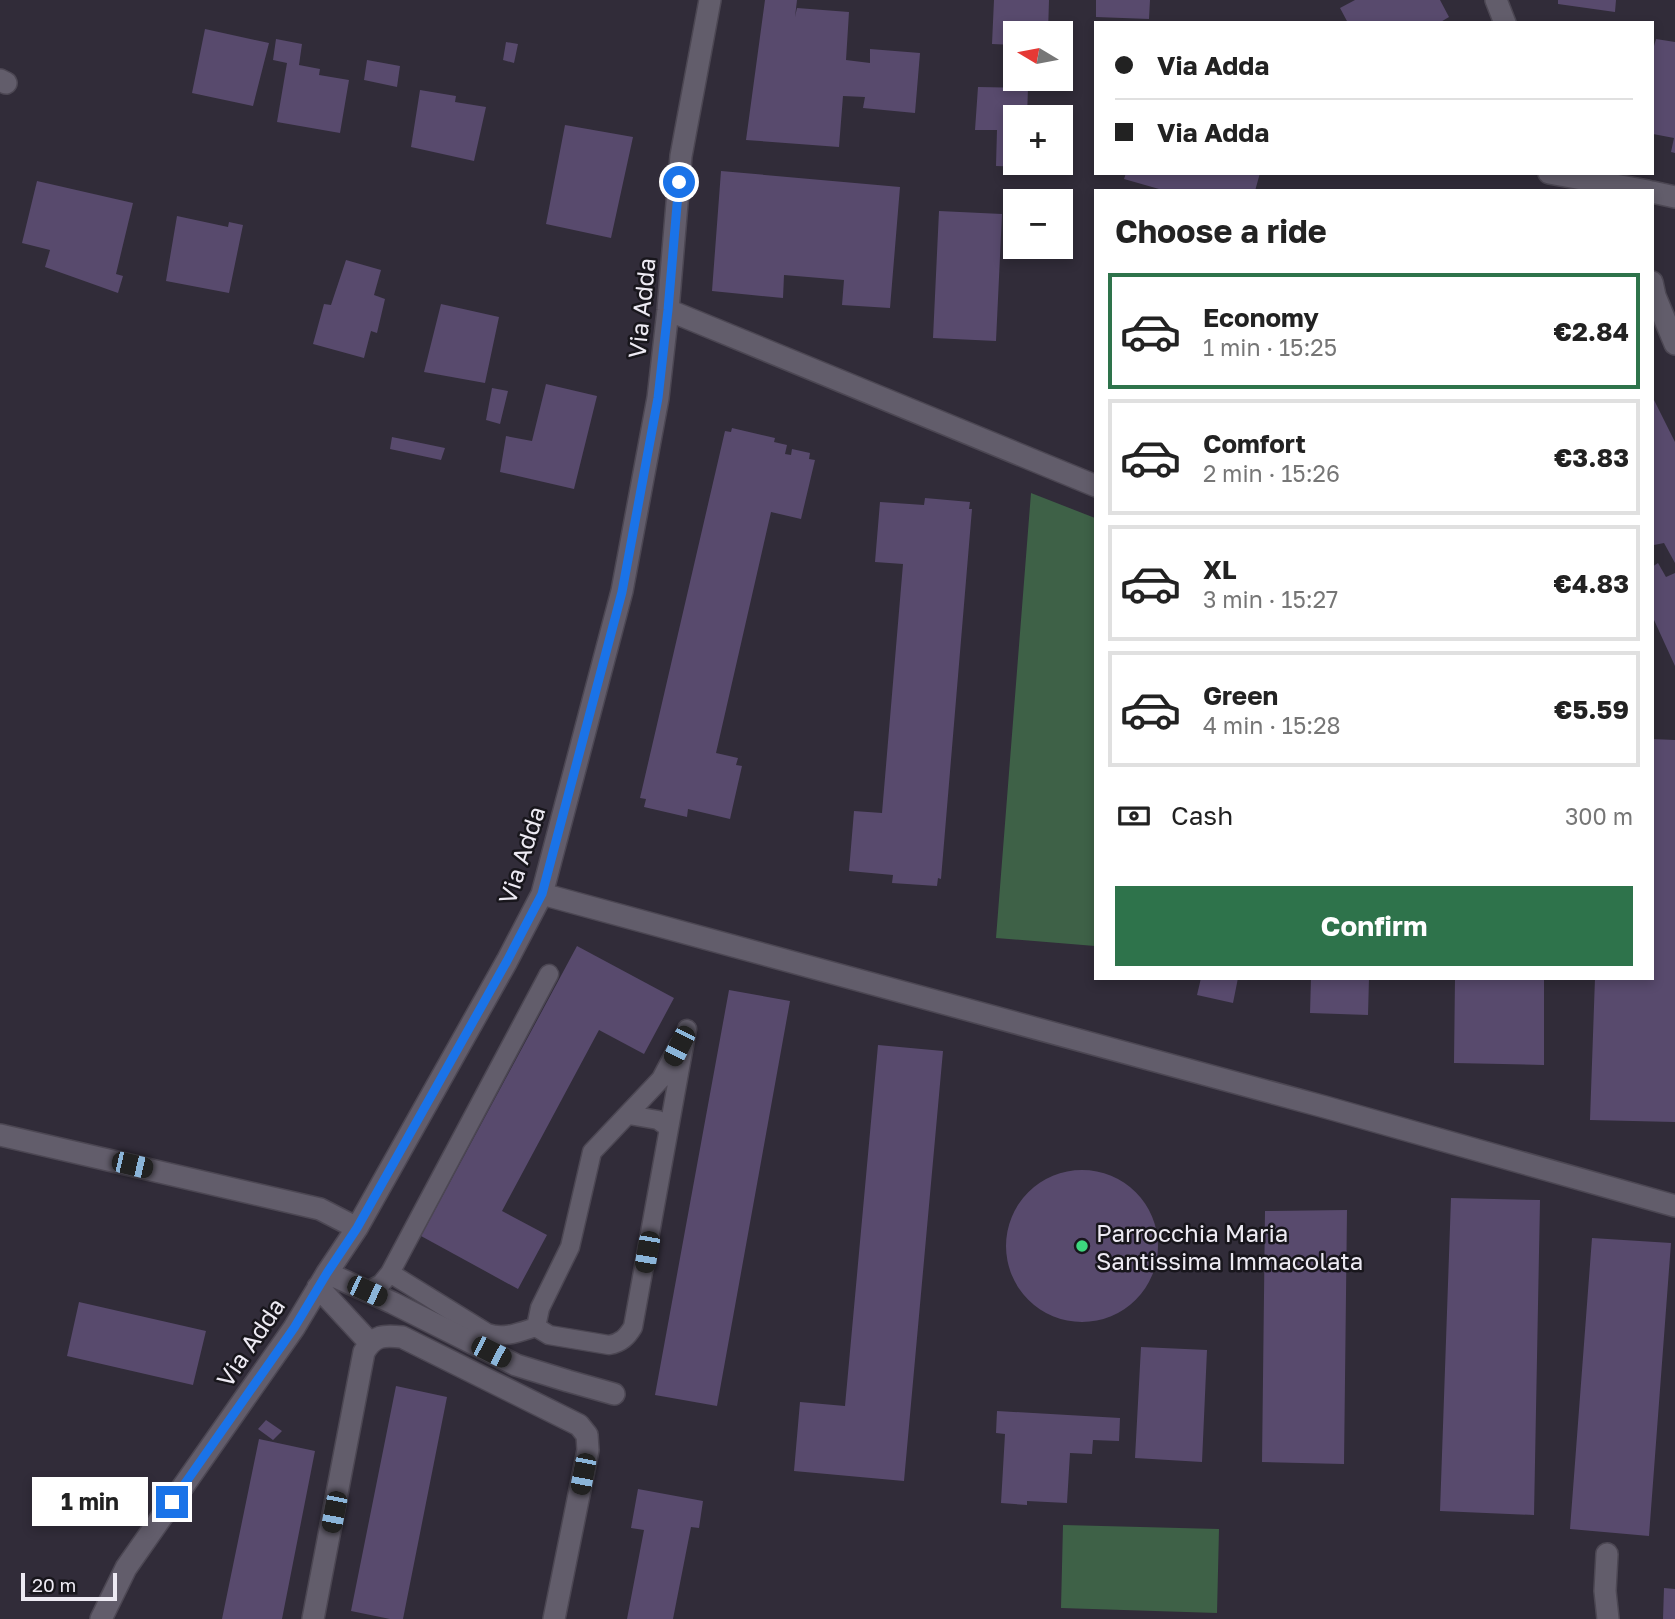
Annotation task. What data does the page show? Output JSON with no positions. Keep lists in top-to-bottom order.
{
  "streets": {
    "street": ["Via Adda"]
  },
  "places": ["Parrocchia Maria Santissima Immacolata"],
  "scale_bar": "20 m",
  "north": "left",
  "page": {
    "map_buttons": ["+", "−"],
    "banner": ["Via Adda", "Via Adda"],
    "heading": "Choose a ride",
    "list": [
      {
        "name": "Economy",
        "note": "1 min · 15:25",
        "value": "€2.84"
      },
      {
        "name": "Comfort",
        "note": "2 min · 15:26",
        "value": "€3.83"
      },
      {
        "name": "XL",
        "note": "3 min · 15:27",
        "value": "€4.83"
      },
      {
        "name": "Green",
        "note": "4 min · 15:28",
        "value": "€5.59"
      }
    ],
    "pay": ["Cash", "300 m"],
    "buttons": "Confirm",
    "bubble": "1 min",
    "scale": "20 m"
  }
}
